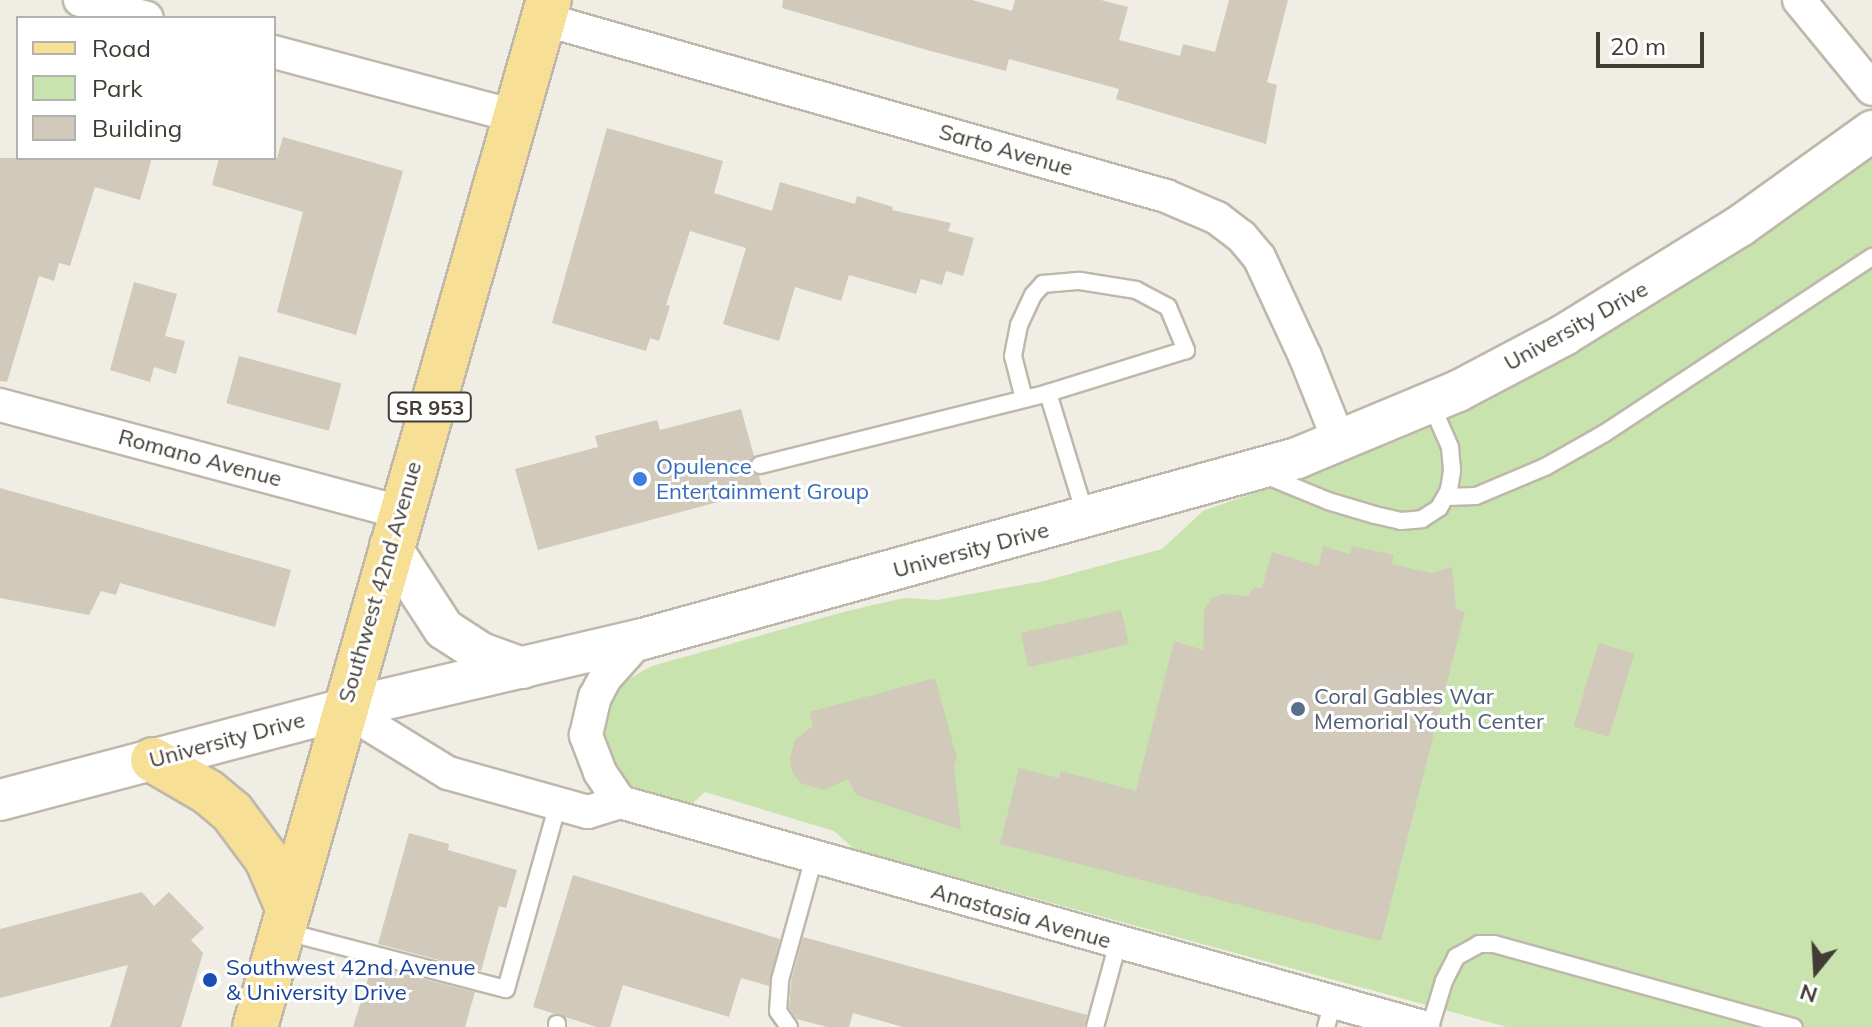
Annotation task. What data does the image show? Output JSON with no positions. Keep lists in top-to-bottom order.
{
  "streets": {
    "main road": ["SR 953", "Southwest 42nd Avenue"],
    "street": [
      "Sarto Avenue",
      "University Drive",
      "Romano Avenue",
      "Anastasia Avenue"
    ]
  },
  "crossings": [
    ["Sarto Avenue", "University Drive"],
    ["Sarto Avenue", "Southwest 42nd Avenue"],
    ["University Drive", "Southwest 42nd Avenue"],
    ["University Drive", "Anastasia Avenue"],
    ["Romano Avenue", "Southwest 42nd Avenue"],
    ["Southwest 42nd Avenue", "Anastasia Avenue"]
  ],
  "places": ["Opulence Entertainment Group", "Coral Gables War Memorial Youth Center", "Southwest 42nd Avenue & University Drive"],
  "legend": ["Road", "Park", "Building"],
  "scale_bar": "20 m",
  "north": "bottom"
}
